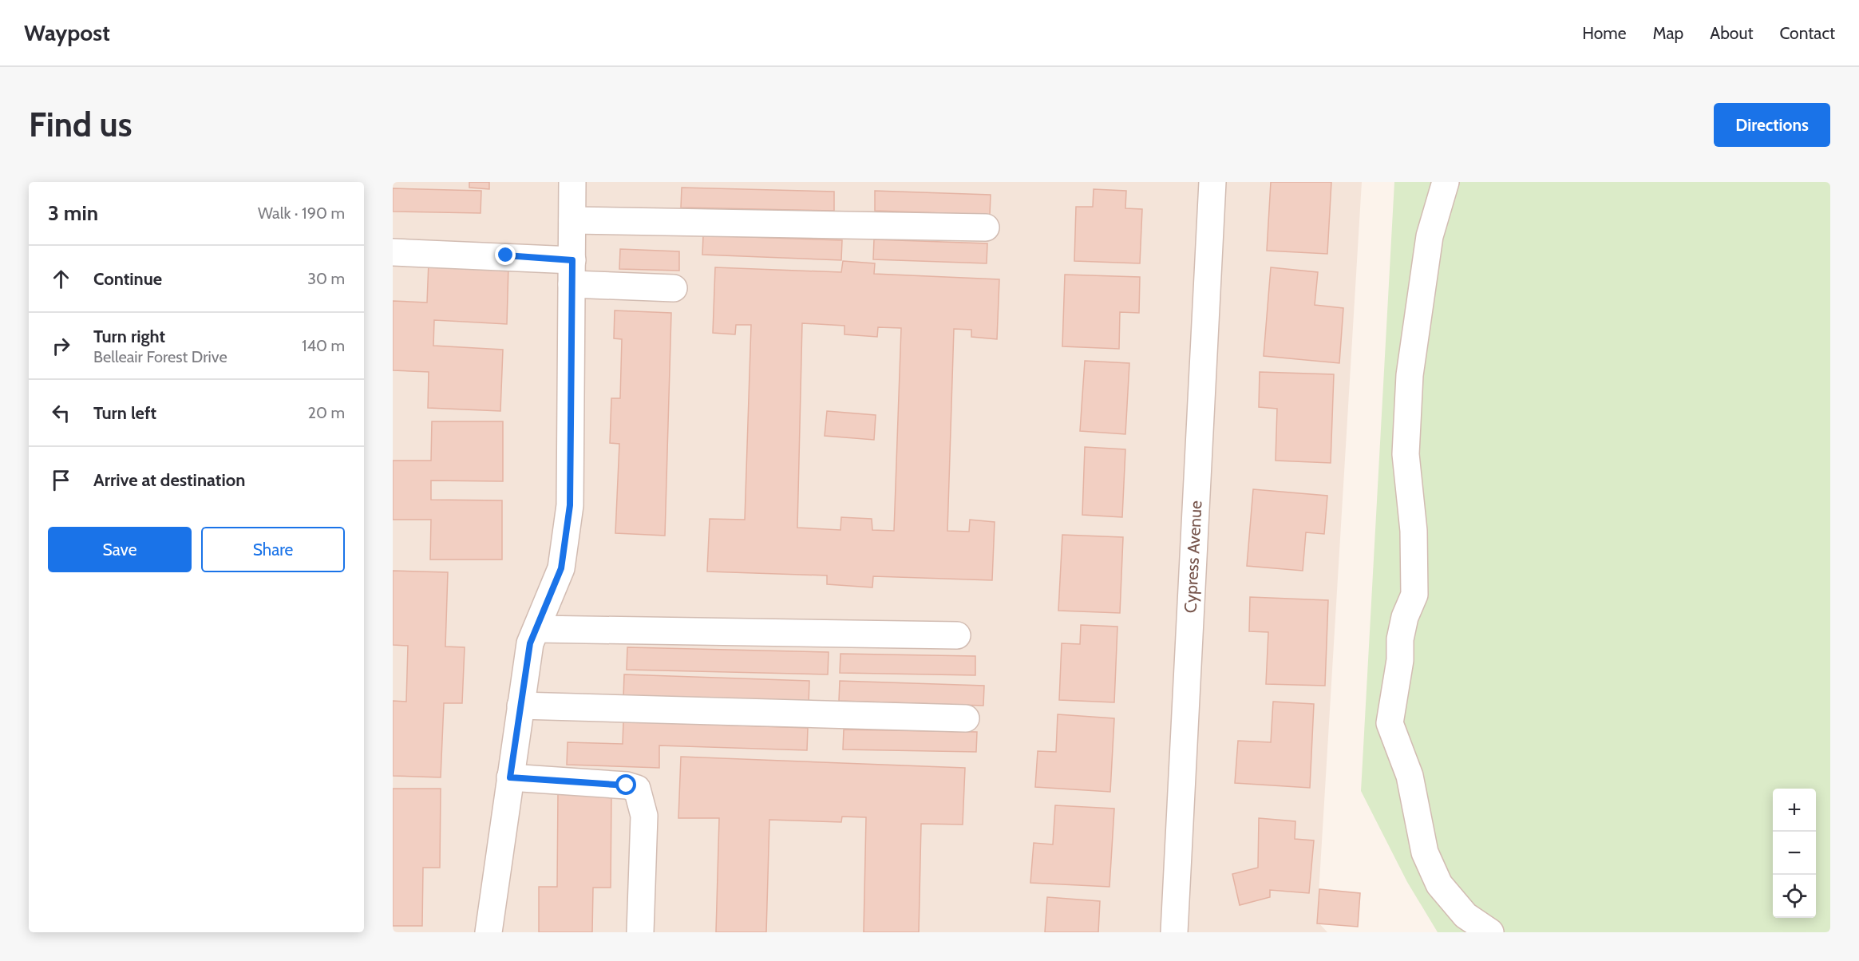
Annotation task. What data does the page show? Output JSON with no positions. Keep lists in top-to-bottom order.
{
  "streets": {
    "street": ["Cypress Avenue"]
  },
  "page": {
    "header": "Waypost",
    "nav": [
      "Home",
      "Map",
      "About",
      "Contact"
    ],
    "buttons": [
      "Directions",
      ["Save", "Share"]
    ],
    "title": "Find us",
    "heading": ["3 min", "Walk · 190 m"],
    "list": [
      ["Continue", "30 m"],
      ["Turn right", "Belleair Forest Drive", "140 m"],
      ["Turn left", "20 m"],
      "Arrive at destination"
    ],
    "map_buttons": ["+", "−"]
  }
}
